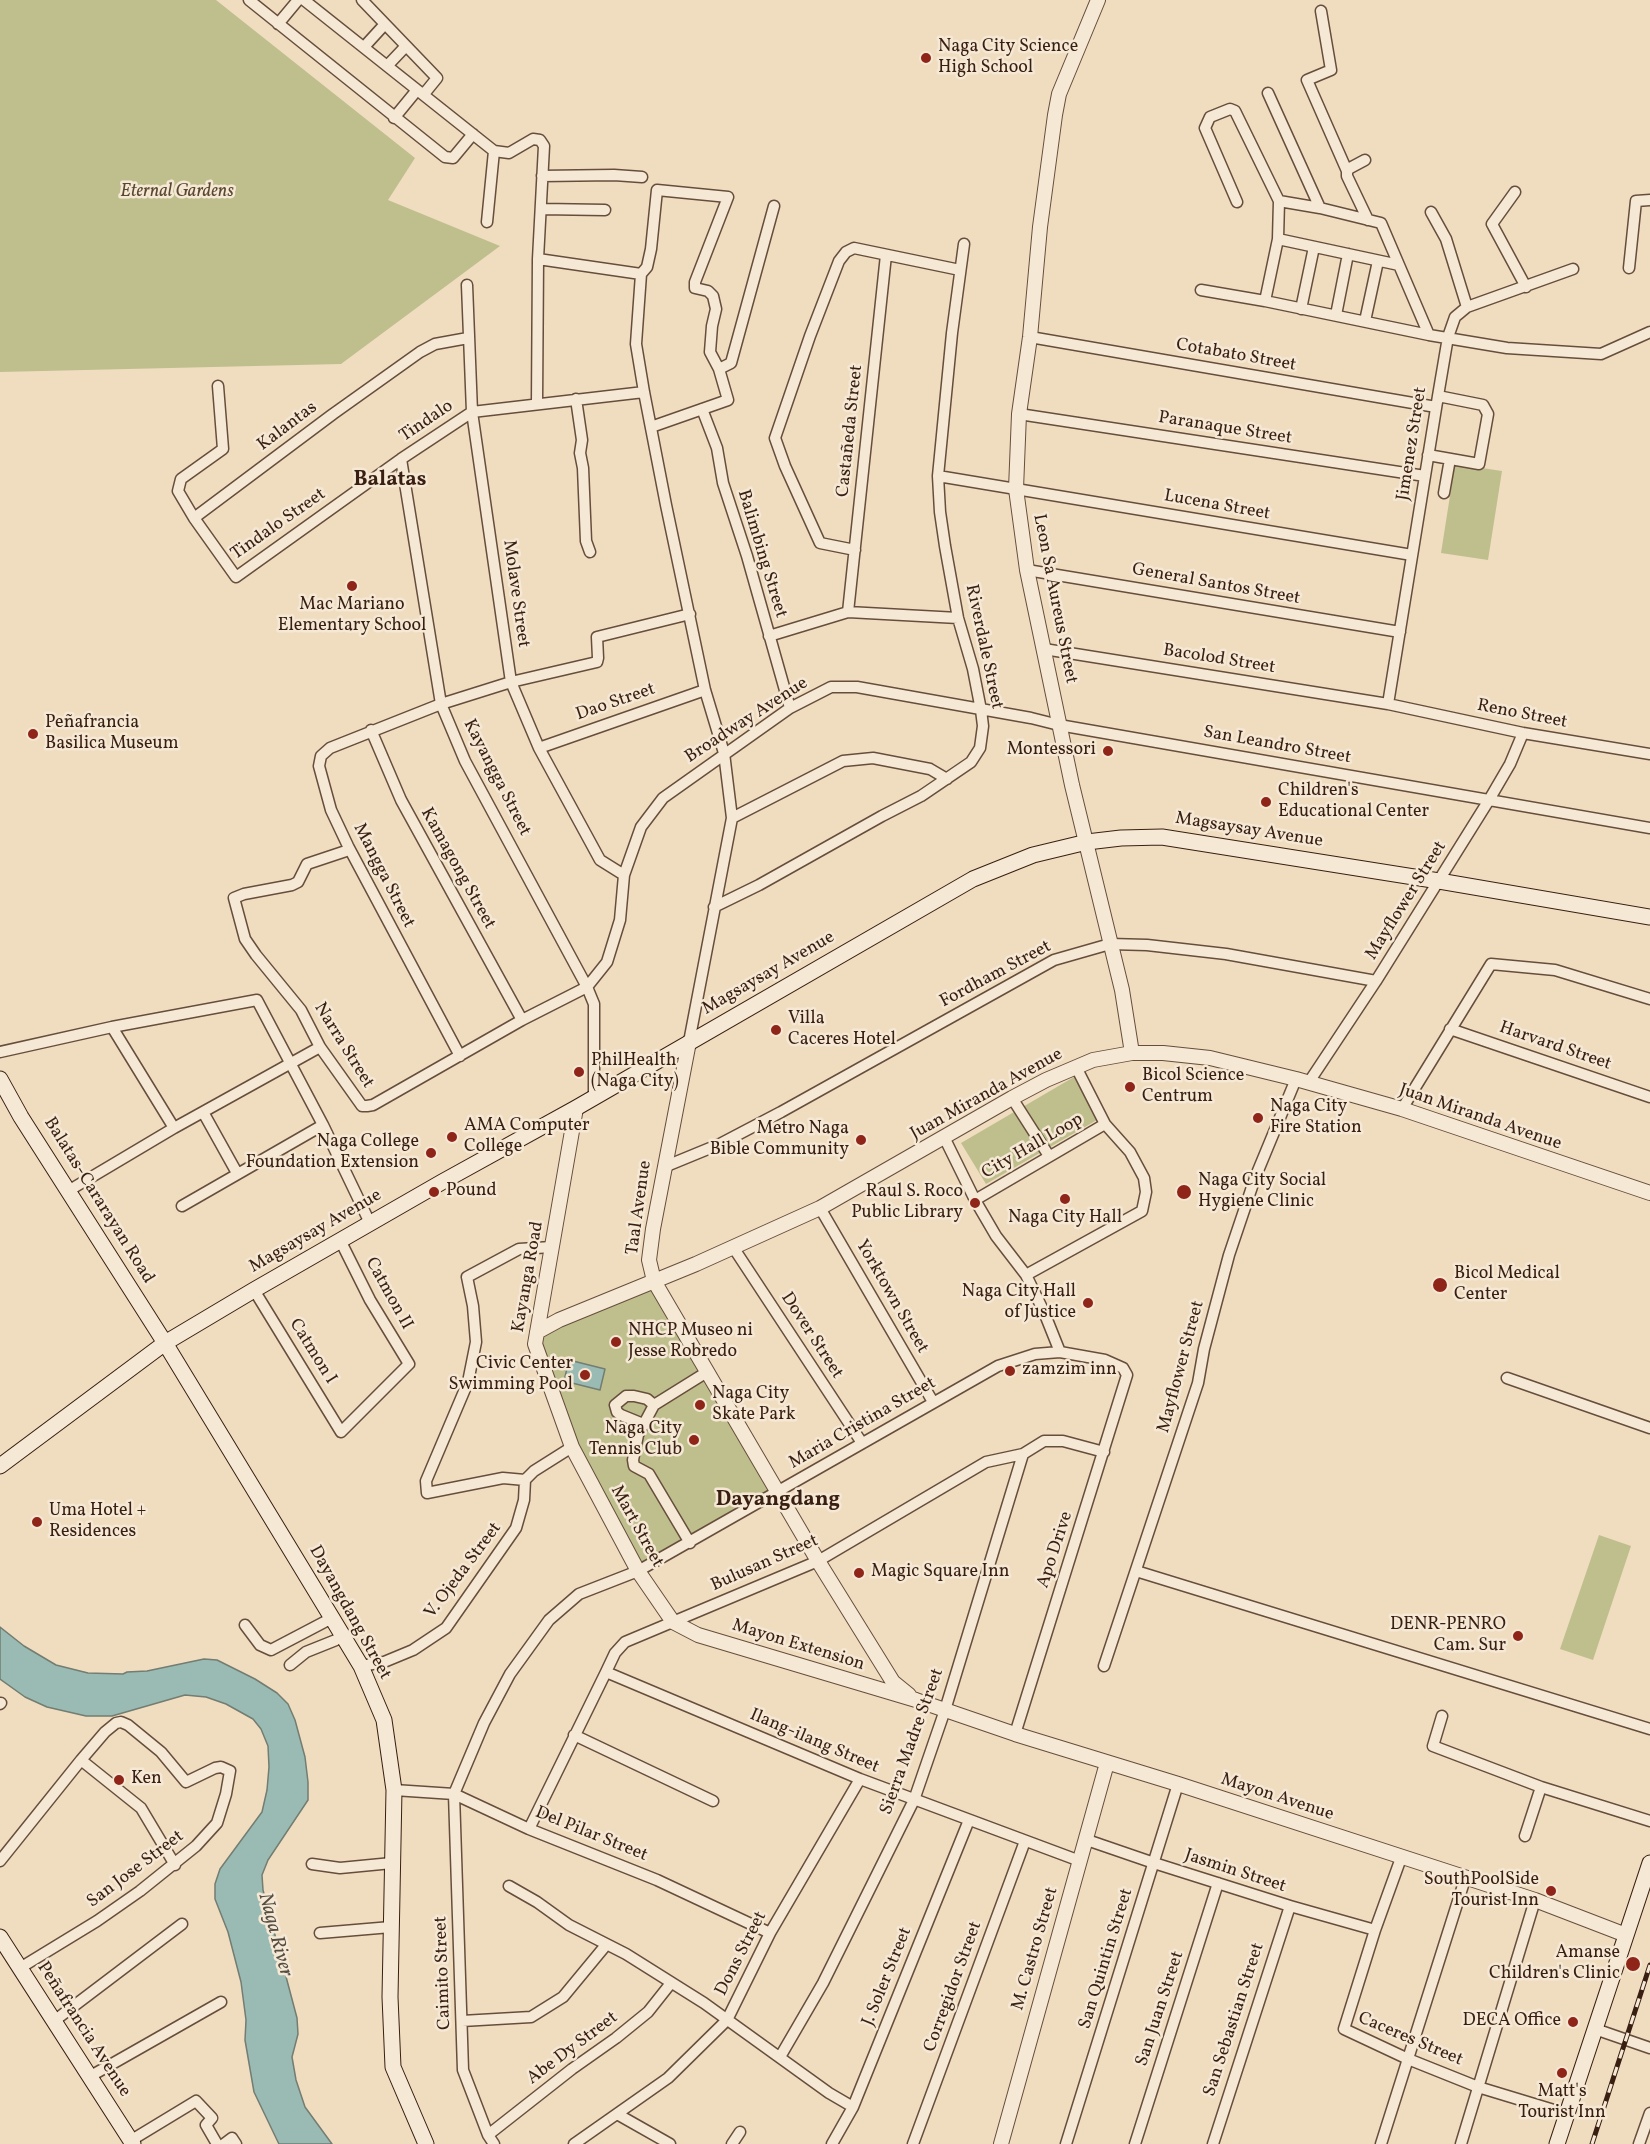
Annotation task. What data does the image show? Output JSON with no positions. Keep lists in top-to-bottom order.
{
  "streets": {
    "main road": [
      "Magsaysay Avenue",
      "Balatas-Cararayan Road",
      "Dayangdang Street",
      "Peñafrancia Avenue"
    ],
    "street": [
      "Cotabato Street",
      "Tindalo",
      "Kalantas",
      "Paranaque Street",
      "Castañeda Street",
      "Jimenez Street",
      "Lucena Street",
      "Tindalo Street",
      "Balimbing Street",
      "General Santos Street",
      "Molave Street",
      "Leon Sa Aureus Street",
      "Riverdale Street",
      "Bacolod Street",
      "Dao Street",
      "Reno Street",
      "Broadway Avenue",
      "San Leandro Street",
      "Kayangga Street",
      "Kamagong Street",
      "Mangga Street",
      "Mayflower Street",
      "Fordham Street",
      "Narra Street",
      "Harvard Street",
      "Juan Miranda Avenue",
      "City Hall Loop",
      "Taal Avenue",
      "Kayanga Road",
      "Catmon II",
      "Yorktown Street",
      "Dover Street",
      "Catmon I",
      "Maria Cristina Street",
      "Mart Street",
      "Apo Drive",
      "Bulusan Street",
      "V. Ojeda Street",
      "Mayon Extension",
      "Ilang-ilang Street",
      "Sierra Madre Street",
      "Mayon Avenue",
      "Del Pilar Street",
      "San Jose Street",
      "Jasmin Street",
      "M. Castro Street",
      "Dons Street",
      "San Quintin Street",
      "Caimito Street",
      "J. Soler Street",
      "Corregidor Street",
      "San Juan Street",
      "San Sebastian Street",
      "Caceres Street",
      "Abe Dy Street"
    ]
  },
  "crossings": [
    ["Cotabato Street", "Jimenez Street"],
    ["Cotabato Street", "Leon Sa Aureus Street"],
    ["Tindalo", "Tindalo Street"],
    ["Tindalo", "Molave Street"],
    ["Tindalo", "Kayangga Street"],
    ["Kalantas", "Tindalo Street"],
    ["Kalantas", "Molave Street"],
    ["Paranaque Street", "Jimenez Street"],
    ["Paranaque Street", "Leon Sa Aureus Street"],
    ["Jimenez Street", "Lucena Street"],
    ["Jimenez Street", "General Santos Street"],
    ["Jimenez Street", "Bacolod Street"],
    ["Jimenez Street", "Reno Street"],
    ["Lucena Street", "Leon Sa Aureus Street"],
    ["Lucena Street", "Riverdale Street"],
    ["Tindalo Street", "Kayangga Street"],
    ["Balimbing Street", "Broadway Avenue"],
    ["General Santos Street", "Leon Sa Aureus Street"],
    ["Molave Street", "Dao Street"],
    ["Molave Street", "Broadway Avenue"],
    ["Leon Sa Aureus Street", "Bacolod Street"],
    ["Leon Sa Aureus Street", "Broadway Avenue"],
    ["Leon Sa Aureus Street", "San Leandro Street"],
    ["Leon Sa Aureus Street", "Magsaysay Avenue"],
    ["Leon Sa Aureus Street", "Fordham Street"],
    ["Leon Sa Aureus Street", "Juan Miranda Avenue"],
    ["Riverdale Street", "Broadway Avenue"],
    ["Bacolod Street", "Reno Street"],
    ["Reno Street", "Mayflower Street"],
    ["Broadway Avenue", "San Leandro Street"],
    ["Broadway Avenue", "Kayangga Street"],
    ["Broadway Avenue", "Narra Street"],
    ["San Leandro Street", "Mayflower Street"],
    ["Kayangga Street", "Magsaysay Avenue"],
    ["Kayangga Street", "Narra Street"],
    ["Magsaysay Avenue", "Mayflower Street"],
    ["Magsaysay Avenue", "Balatas-Cararayan Road"],
    ["Magsaysay Avenue", "Taal Avenue"],
    ["Magsaysay Avenue", "Kayanga Road"],
    ["Magsaysay Avenue", "Catmon II"],
    ["Magsaysay Avenue", "Catmon I"],
    ["Magsaysay Avenue", "Dayangdang Street"],
    ["Kamagong Street", "Mangga Street"],
    ["Kamagong Street", "Narra Street"],
    ["Mangga Street", "Narra Street"],
    ["Mayflower Street", "Fordham Street"],
    ["Mayflower Street", "Juan Miranda Avenue"],
    ["Fordham Street", "Taal Avenue"],
    ["Juan Miranda Avenue", "City Hall Loop"],
    ["Juan Miranda Avenue", "Taal Avenue"],
    ["Juan Miranda Avenue", "Kayanga Road"],
    ["Juan Miranda Avenue", "Yorktown Street"],
    ["Juan Miranda Avenue", "Dover Street"],
    ["Balatas-Cararayan Road", "Dayangdang Street"],
    ["Taal Avenue", "Maria Cristina Street"],
    ["Taal Avenue", "Bulusan Street"],
    ["Taal Avenue", "Mayon Extension"],
    ["Taal Avenue", "Mayon Avenue"],
    ["Kayanga Road", "Mart Street"],
    ["Catmon II", "Catmon I"],
    ["Yorktown Street", "Maria Cristina Street"],
    ["Dover Street", "Maria Cristina Street"],
    ["Maria Cristina Street", "Mart Street"],
    ["Maria Cristina Street", "Apo Drive"],
    ["Maria Cristina Street", "Del Pilar Street"],
    ["Maria Cristina Street", "Caimito Street"],
    ["Mart Street", "Bulusan Street"],
    ["Mart Street", "Mayon Extension"],
    ["Apo Drive", "Bulusan Street"],
    ["Apo Drive", "Mayon Avenue"],
    ["Bulusan Street", "Mayon Extension"],
    ["Bulusan Street", "Ilang-ilang Street"],
    ["Bulusan Street", "Sierra Madre Street"],
    ["Bulusan Street", "Del Pilar Street"],
    ["V. Ojeda Street", "Dayangdang Street"],
    ["Dayangdang Street", "Del Pilar Street"],
    ["Mayon Extension", "Mayon Avenue"],
    ["Ilang-ilang Street", "Sierra Madre Street"],
    ["Ilang-ilang Street", "M. Castro Street"],
    ["Ilang-ilang Street", "Dons Street"],
    ["Ilang-ilang Street", "J. Soler Street"],
    ["Ilang-ilang Street", "Corregidor Street"],
    ["Sierra Madre Street", "Mayon Avenue"],
    ["Mayon Avenue", "M. Castro Street"],
    ["Mayon Avenue", "San Quintin Street"],
    ["Mayon Avenue", "Caceres Street"],
    ["Del Pilar Street", "Dons Street"],
    ["Del Pilar Street", "Caimito Street"],
    ["San Jose Street", "Peñafrancia Avenue"],
    ["Jasmin Street", "M. Castro Street"],
    ["Jasmin Street", "San Quintin Street"],
    ["Jasmin Street", "San Juan Street"],
    ["Jasmin Street", "San Sebastian Street"],
    ["Jasmin Street", "Caceres Street"],
    ["Caimito Street", "Abe Dy Street"]
  ],
  "districts": ["Balatas", "Dayangdang"],
  "water": ["Naga River"],
  "parks": ["Eternal Gardens"],
  "places": [
    "Naga City Science High School",
    "Mac Mariano Elementary School",
    "Peñafrancia Basilica Museum",
    "Montessori",
    "Children's Educational Center",
    "Villa Caceres Hotel",
    "PhilHealth (Naga City)",
    "Bicol Science Centrum",
    "Naga City Fire Station",
    "AMA Computer College",
    "Metro Naga Bible Community",
    "Naga College Foundation Extension",
    "Pound",
    "Naga City Social Hygiene Clinic",
    "Naga City Hall",
    "Raul S. Roco Public Library",
    "Bicol Medical Center",
    "Naga City Hall of Justice",
    "NHCP Museo ni Jesse Robredo",
    "zamzim inn",
    "Civic Center Swimming Pool",
    "Naga City Skate Park",
    "Naga City Tennis Club",
    "Uma Hotel + Residences",
    "Magic Square Inn",
    "DENR-PENRO Cam. Sur",
    "Ken",
    "SouthPoolSide Tourist Inn",
    "Amanse Children's Clinic",
    "DECA Office",
    "Matt's Tourist Inn"
  ]
}
